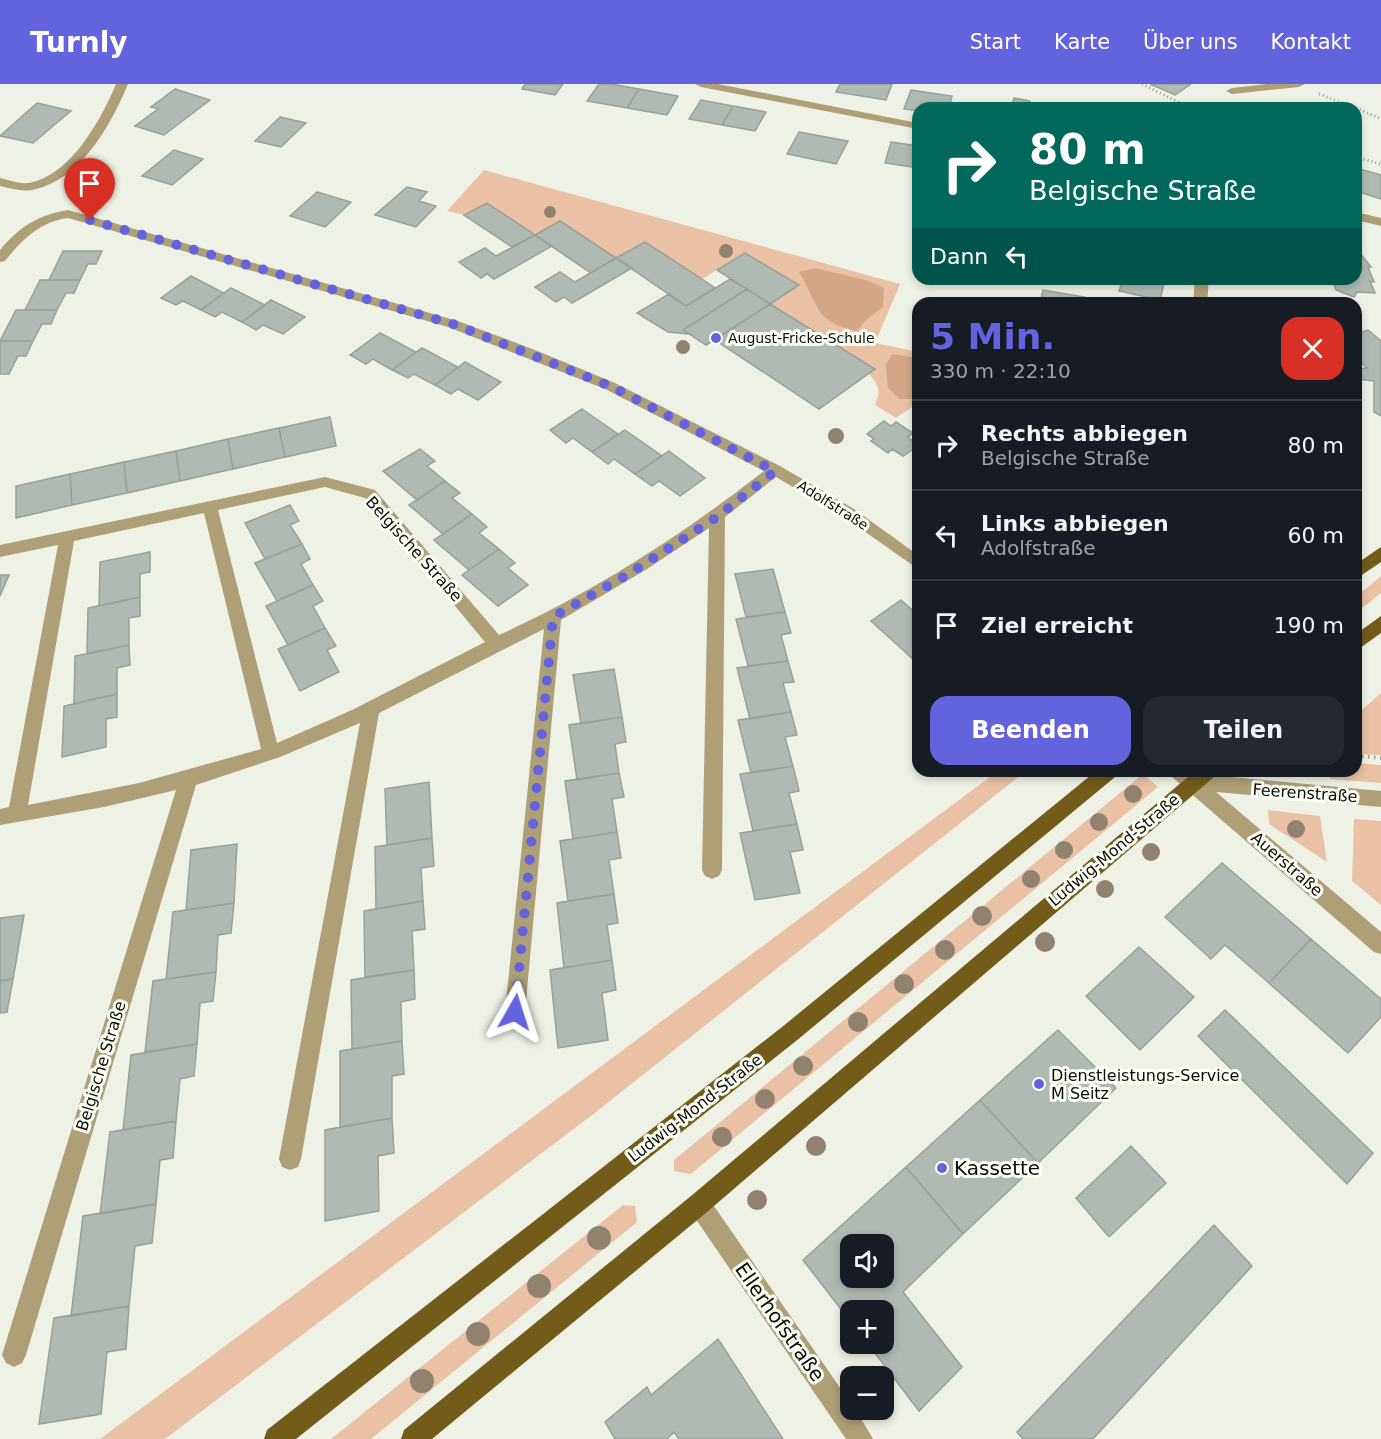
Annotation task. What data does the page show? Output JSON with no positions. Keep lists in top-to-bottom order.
{
  "streets": {
    "main road": ["Ludwig-Mond-Straße"],
    "street": [
      "Adolfstraße",
      "Belgische Straße",
      "Feerenstraße",
      "Auerstraße",
      "Ellerhofstraße"
    ]
  },
  "crossings": [
    ["Ludwig-Mond-Straße", "Ellerhofstraße"]
  ],
  "places": ["August-Fricke-Schule", "Dienstleistungs-Service M Seitz", "Kassette"],
  "page": {
    "header": "Turnly",
    "nav": [
      "Start",
      "Karte",
      "Über uns",
      "Kontakt"
    ],
    "turn": ["80 m", "Belgische Straße"],
    "then": "Dann",
    "heading": ["5 Min.", "330 m · 22:10"],
    "list": [
      {
        "name": "Rechts abbiegen",
        "note": "Belgische Straße",
        "value": "80 m"
      },
      {
        "name": "Links abbiegen",
        "note": "Adolfstraße",
        "value": "60 m"
      },
      {
        "name": "Ziel erreicht",
        "value": "190 m"
      }
    ],
    "buttons": ["Beenden", "Teilen"],
    "map_buttons": ["+", "−"]
  }
}
